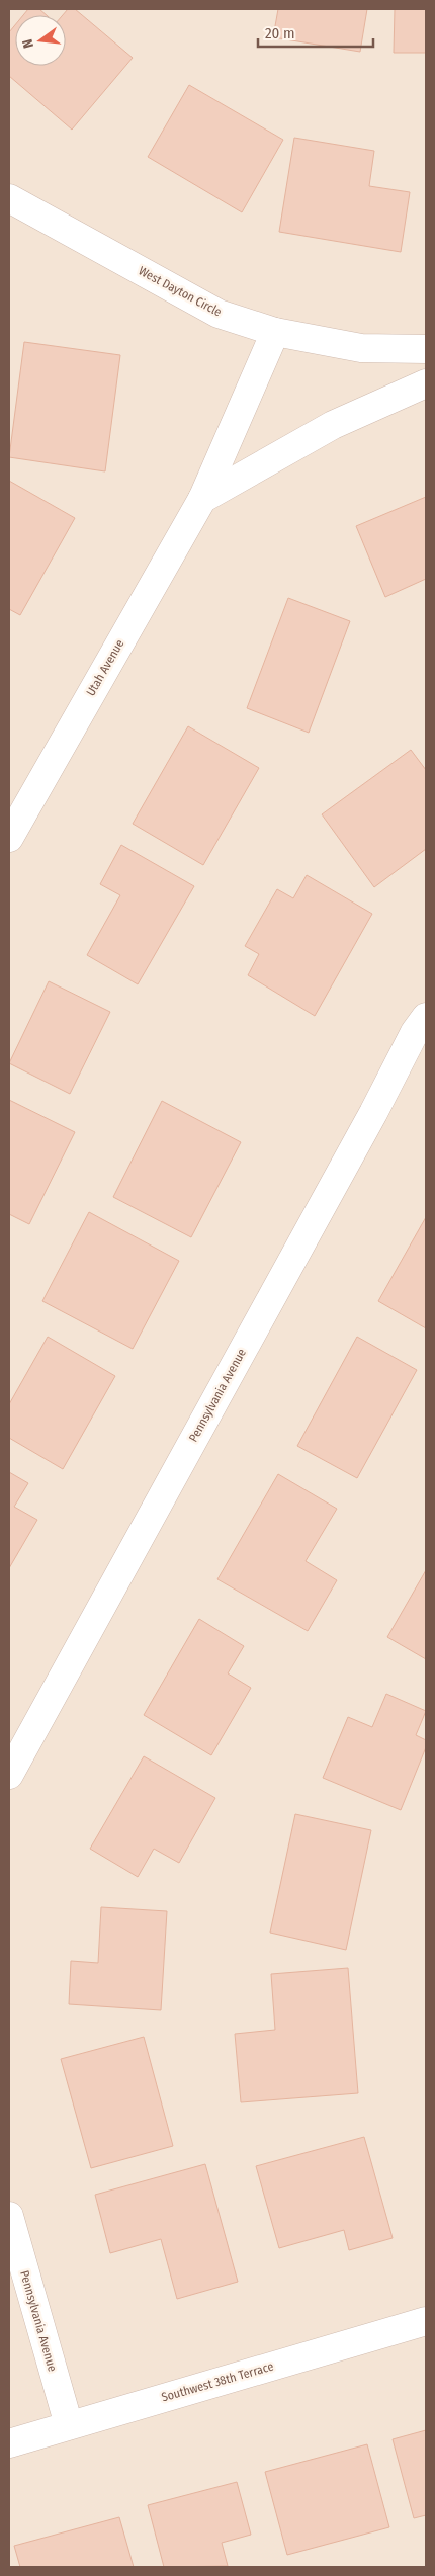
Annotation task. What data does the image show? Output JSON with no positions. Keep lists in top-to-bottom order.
{
  "streets": {
    "street": [
      "West Dayton Circle",
      "Utah Avenue",
      "Pennsylvania Avenue",
      "Southwest 38th Terrace"
    ]
  },
  "crossings": [
    ["West Dayton Circle", "Utah Avenue"],
    ["Pennsylvania Avenue", "Southwest 38th Terrace"]
  ],
  "scale_bar": "20 m",
  "north": "left"
}
